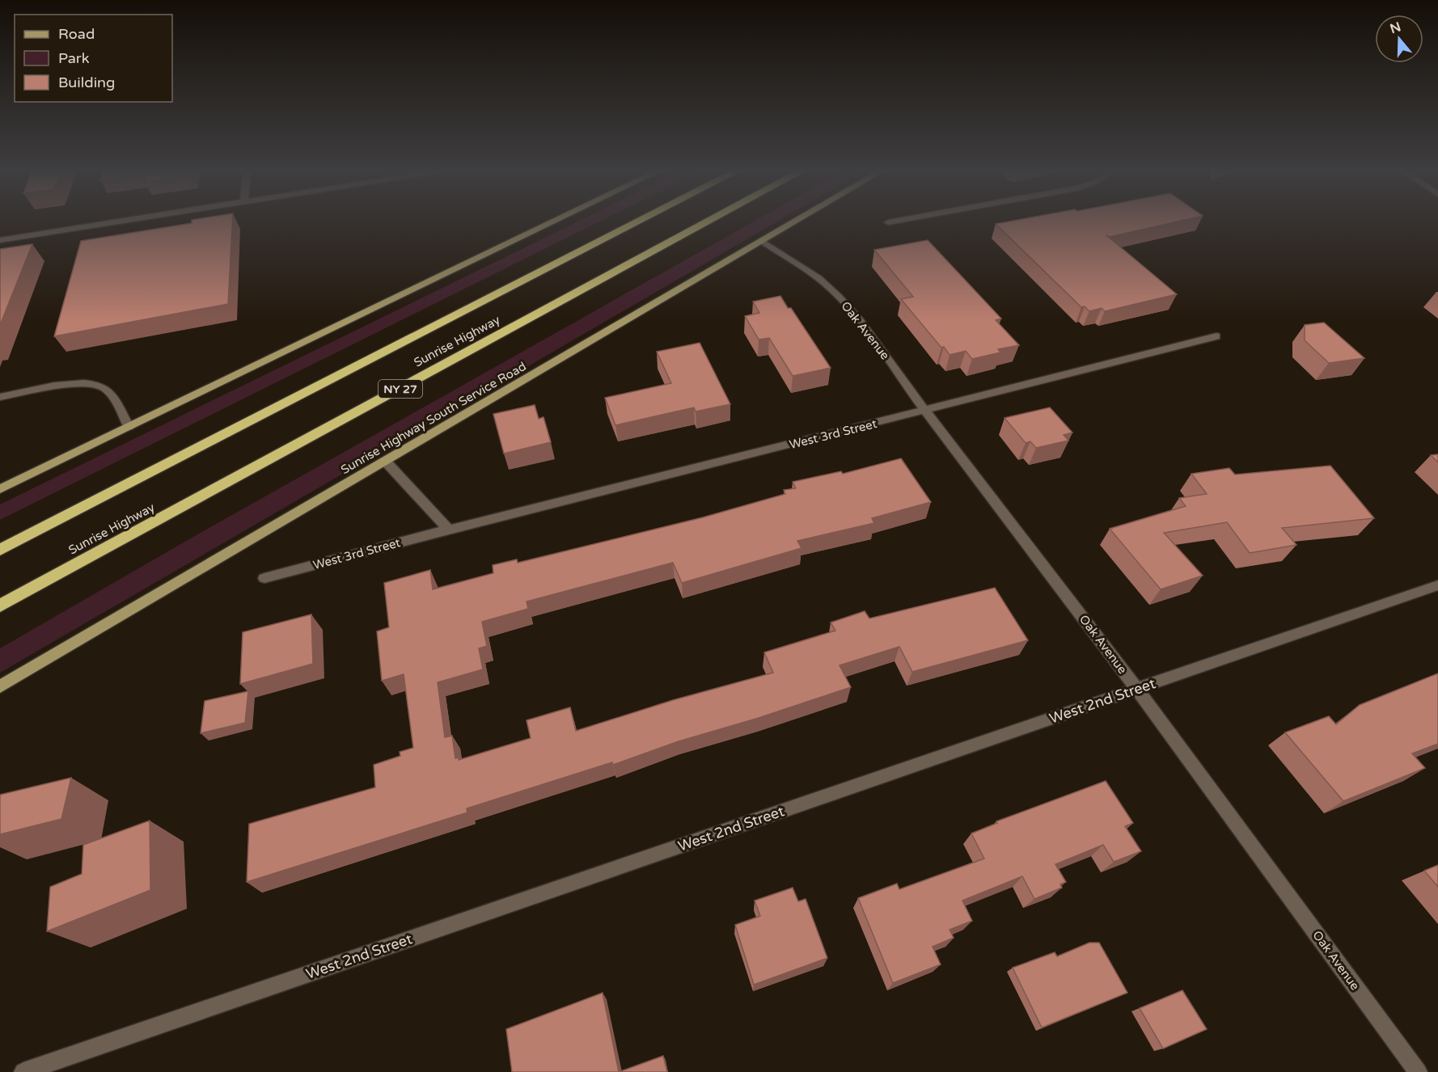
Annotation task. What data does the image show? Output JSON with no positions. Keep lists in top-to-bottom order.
{
  "streets": {
    "highway": ["Sunrise Highway", "NY 27"],
    "main road": ["Sunrise Highway South Service Road"],
    "street": ["Oak Avenue", "West 3rd Street", "West 2nd Street"]
  },
  "crossings": [
    ["Oak Avenue", "Sunrise Highway South Service Road"],
    ["Oak Avenue", "West 3rd Street"],
    ["Oak Avenue", "West 2nd Street"]
  ],
  "legend": ["Road", "Park", "Building"],
  "north": "top"
}
